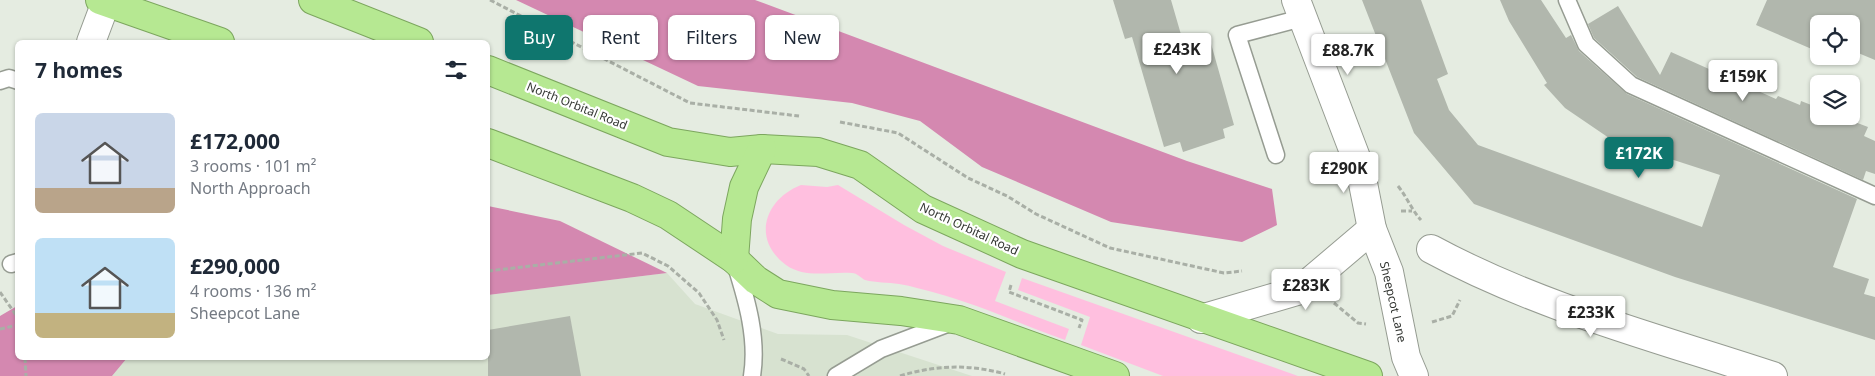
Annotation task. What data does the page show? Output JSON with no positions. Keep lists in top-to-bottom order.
{
  "streets": {
    "highway": ["North Orbital Road"],
    "street": ["Sheepcot Lane"]
  },
  "page": {
    "chip": [
      "Buy",
      "Rent",
      "Filters",
      "New"
    ],
    "price": [
      "£243K",
      "£88.7K",
      "£159K",
      "£172K",
      "£290K",
      "£283K",
      "£233K"
    ],
    "heading": "7 homes",
    "list": [
      {
        "name": "£172,000",
        "note": "3 rooms · 101 m² · North Approach"
      },
      {
        "name": "£290,000",
        "note": "4 rooms · 136 m² · Sheepcot Lane"
      }
    ]
  }
}
